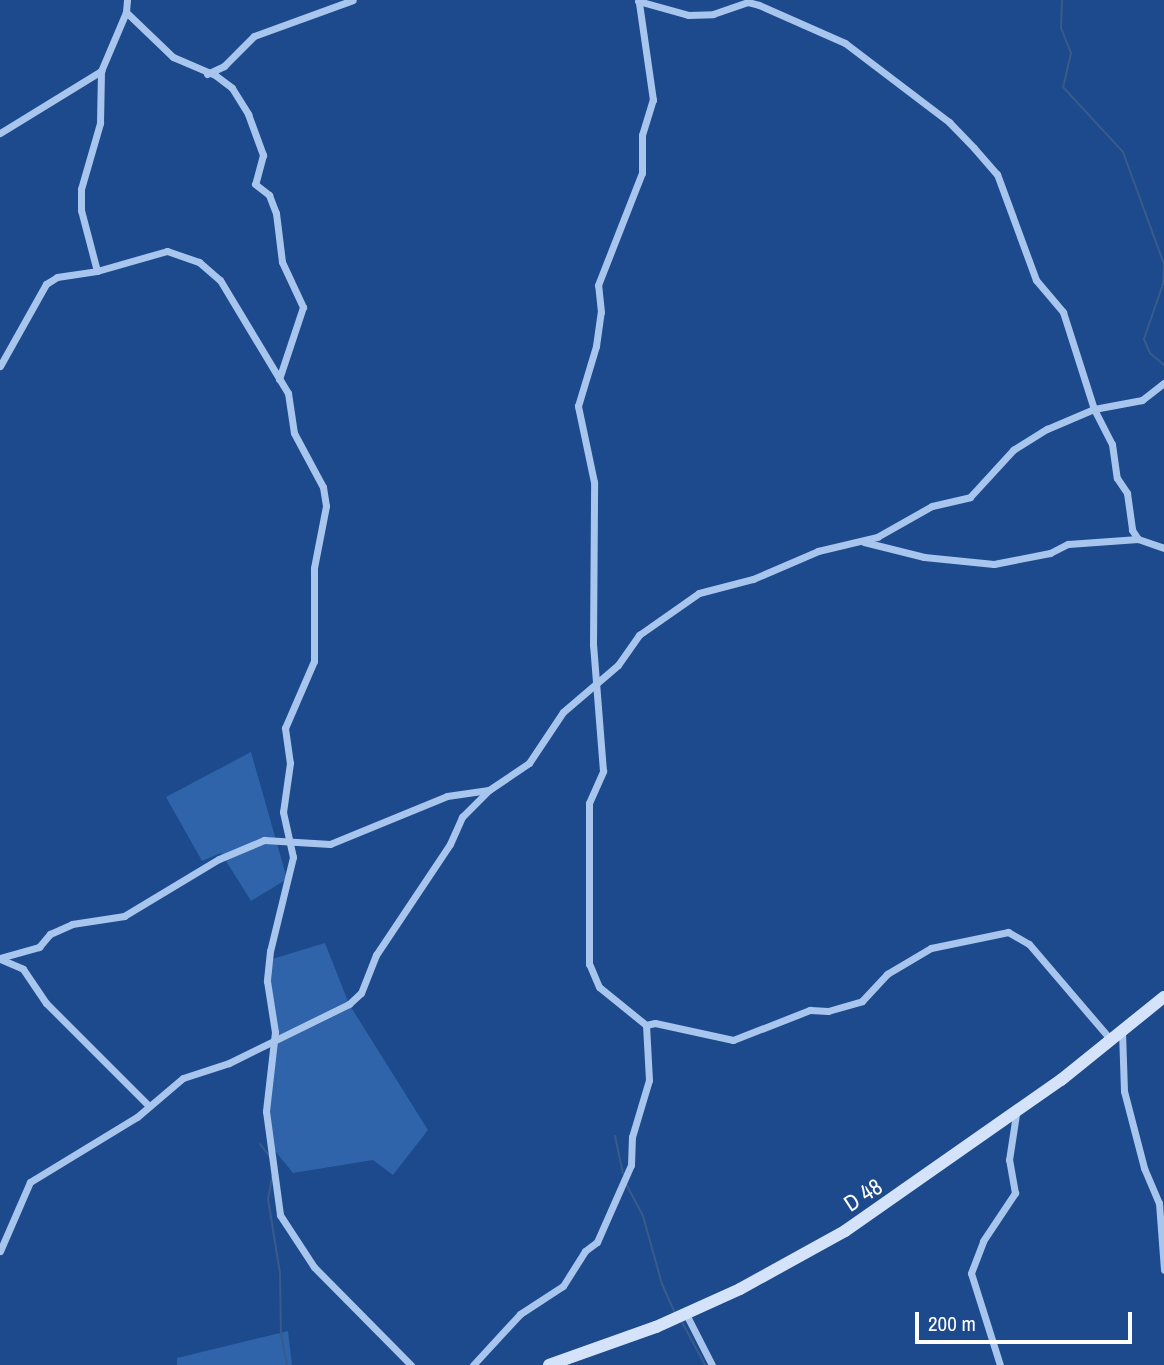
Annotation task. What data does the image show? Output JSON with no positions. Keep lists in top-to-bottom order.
{
  "streets": {
    "street": ["D 48"]
  },
  "scale_bar": "200 m"
}
